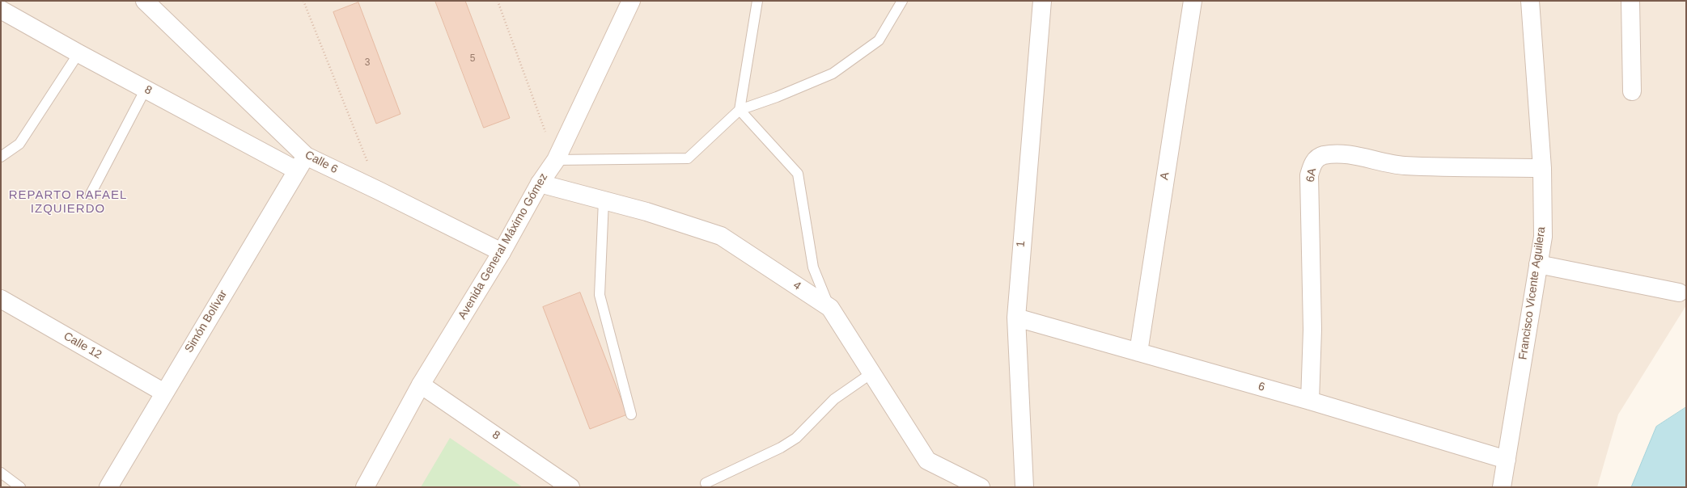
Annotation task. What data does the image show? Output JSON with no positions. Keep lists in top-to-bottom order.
{
  "streets": {
    "street": [
      "8",
      "Calle 6",
      "6A",
      "A",
      "1",
      "Avenida General Máximo Gómez",
      "4",
      "Francisco Vicente Aguilera",
      "Simón Bolívar",
      "Calle 12",
      "6"
    ]
  },
  "crossings": [
    ["8", "Calle 6"],
    ["8", "Avenida General Máximo Gómez"],
    ["8", "Simón Bolívar"],
    ["Calle 6", "Avenida General Máximo Gómez"],
    ["Calle 6", "Simón Bolívar"],
    ["6A", "Francisco Vicente Aguilera"],
    ["6A", "6"],
    ["A", "6"],
    ["1", "6"],
    ["Avenida General Máximo Gómez", "4"],
    ["Francisco Vicente Aguilera", "6"],
    ["Simón Bolívar", "Calle 12"]
  ],
  "districts": ["REPARTO RAFAEL IZQUIERDO"],
  "house_numbers": ["5", "3"]
}
